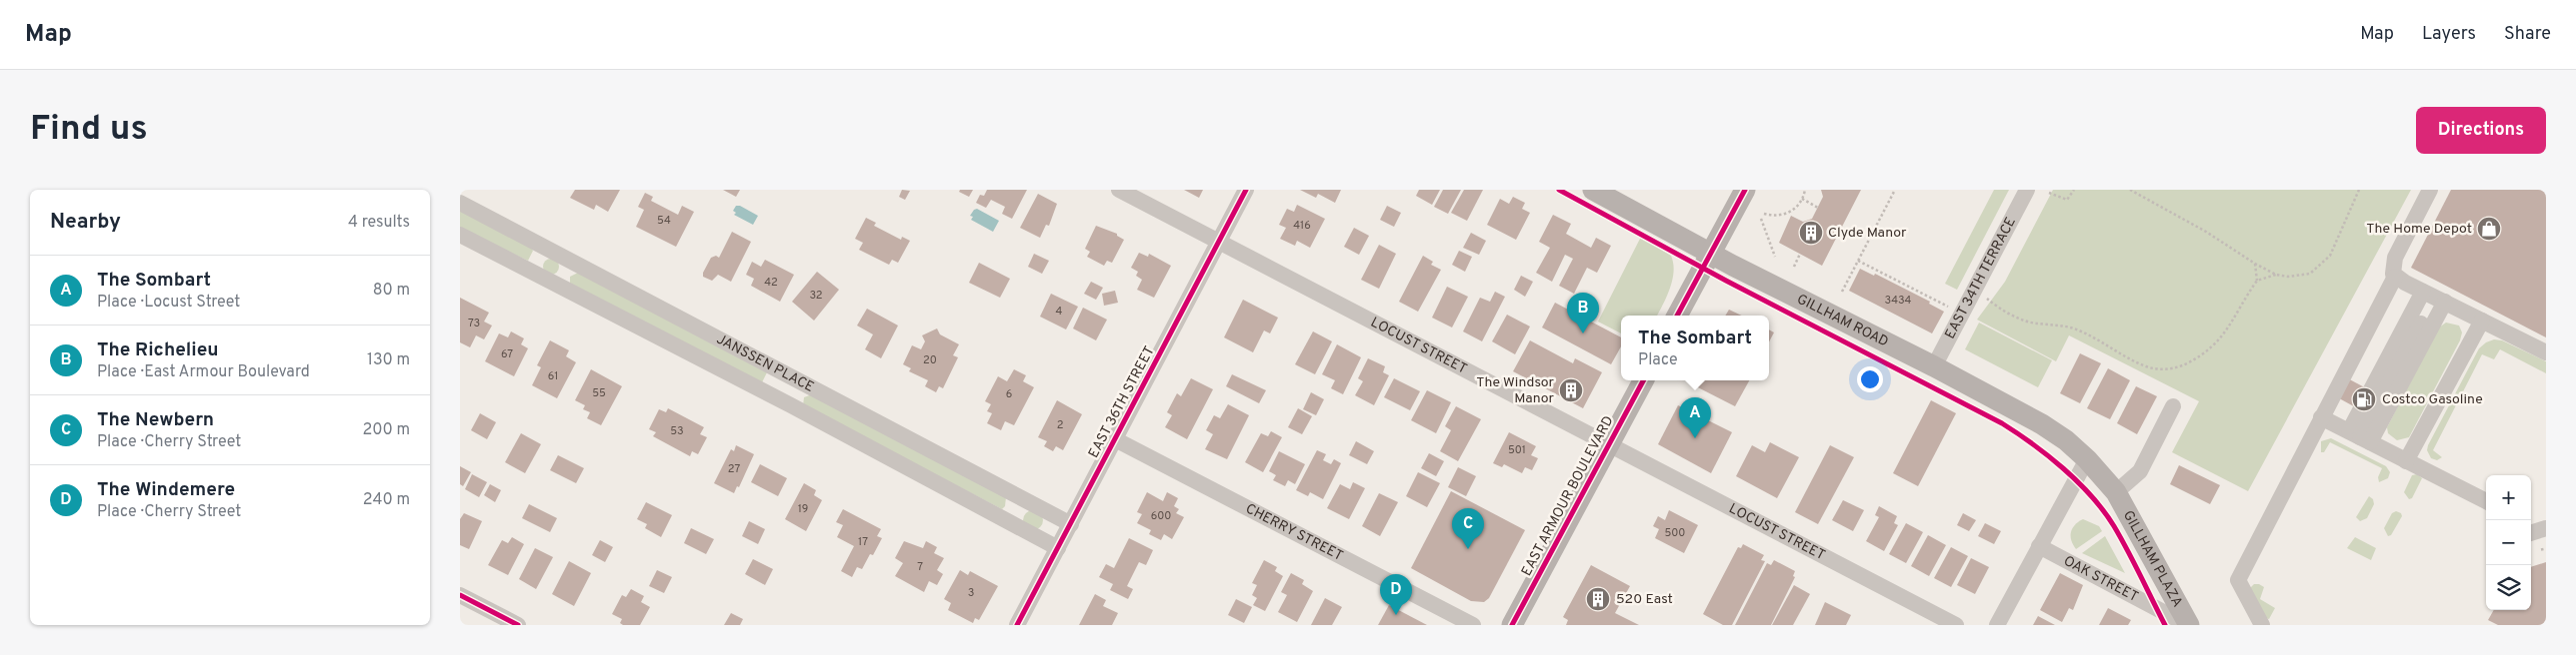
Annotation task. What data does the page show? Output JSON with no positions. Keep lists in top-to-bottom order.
{
  "streets": {
    "main road": ["GILLHAM ROAD", "EAST ARMOUR BOULEVARD", "GILLHAM PLAZA"],
    "street": [
      "EAST 34TH TERRACE",
      "LOCUST STREET",
      "JANSSEN PLACE",
      "EAST 36TH STREET",
      "CHERRY STREET",
      "OAK STREET"
    ]
  },
  "crossings": [
    ["EAST 34TH TERRACE", "GILLHAM ROAD"],
    ["GILLHAM ROAD", "GILLHAM PLAZA"],
    ["LOCUST STREET", "EAST 36TH STREET"],
    ["LOCUST STREET", "EAST ARMOUR BOULEVARD"],
    ["JANSSEN PLACE", "EAST 36TH STREET"],
    ["EAST 36TH STREET", "CHERRY STREET"],
    ["GILLHAM PLAZA", "OAK STREET"]
  ],
  "places": {
    "shop": ["The Home Depot"],
    "building": ["Clyde Manor", "The Windsor Manor", "520 East"],
    "fuel station": ["Costco Gasoline"]
  },
  "house_numbers": [
    "54",
    "416",
    "42",
    "32",
    "3434",
    "4",
    "73",
    "67",
    "20",
    "61",
    "55",
    "6",
    "2",
    "53",
    "501",
    "27",
    "19",
    "600",
    "500",
    "17",
    "7",
    "3"
  ],
  "page": {
    "header": "Map",
    "nav": ["Map", "Layers", "Share"],
    "buttons": "Directions",
    "title": "Find us",
    "heading": ["Nearby", "4 results"],
    "list": [
      {
        "mark": "A",
        "name": "The Sombart",
        "note": "Place · Locust Street",
        "value": "80 m"
      },
      {
        "mark": "B",
        "name": "The Richelieu",
        "note": "Place · East Armour Boulevard",
        "value": "130 m"
      },
      {
        "mark": "C",
        "name": "The Newbern",
        "note": "Place · Cherry Street",
        "value": "200 m"
      },
      {
        "mark": "D",
        "name": "The Windemere",
        "note": "Place · Cherry Street",
        "value": "240 m"
      }
    ],
    "pins": [
      "B",
      "A",
      "C",
      "D"
    ],
    "popup": ["The Sombart", "Place"],
    "map_buttons": ["+", "−"]
  }
}
